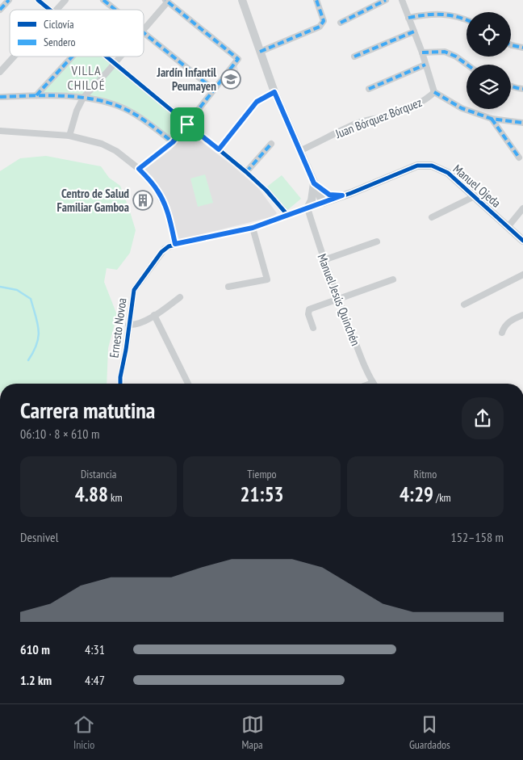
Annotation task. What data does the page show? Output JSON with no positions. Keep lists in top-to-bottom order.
{
  "streets": {
    "street": [
      "Juan Bórquez Bórquez",
      "Manuel Ojeda",
      "Manuel Jesús Quinchén",
      "Ernesto Novoa"
    ]
  },
  "crossings": [
    ["Manuel Ojeda", "Ernesto Novoa"],
    ["Manuel Jesús Quinchén", "Ernesto Novoa"]
  ],
  "districts": ["VILLA CHILOÉ"],
  "places": {
    "school or university": ["Jardín Infantil Peumayen"],
    "building": ["Centro de Salud Familiar Gamboa"]
  },
  "legend": ["Ciclovía", "Sendero"],
  "page": {
    "heading": ["Carrera matutina", "06:10 · 8 × 610 m"],
    "stats": [
      ["Distancia", "4.88 km"],
      ["Tiempo", "21:53"],
      ["Ritmo", "4:29 /km"]
    ],
    "chart": ["Desnivel", "152–158 m"],
    "list": [
      {
        "name": "610 m",
        "note": "4:31"
      },
      {
        "name": "1.2 km",
        "note": "4:47"
      }
    ],
    "tabs": ["Inicio", "Mapa", "Guardados"]
  }
}
